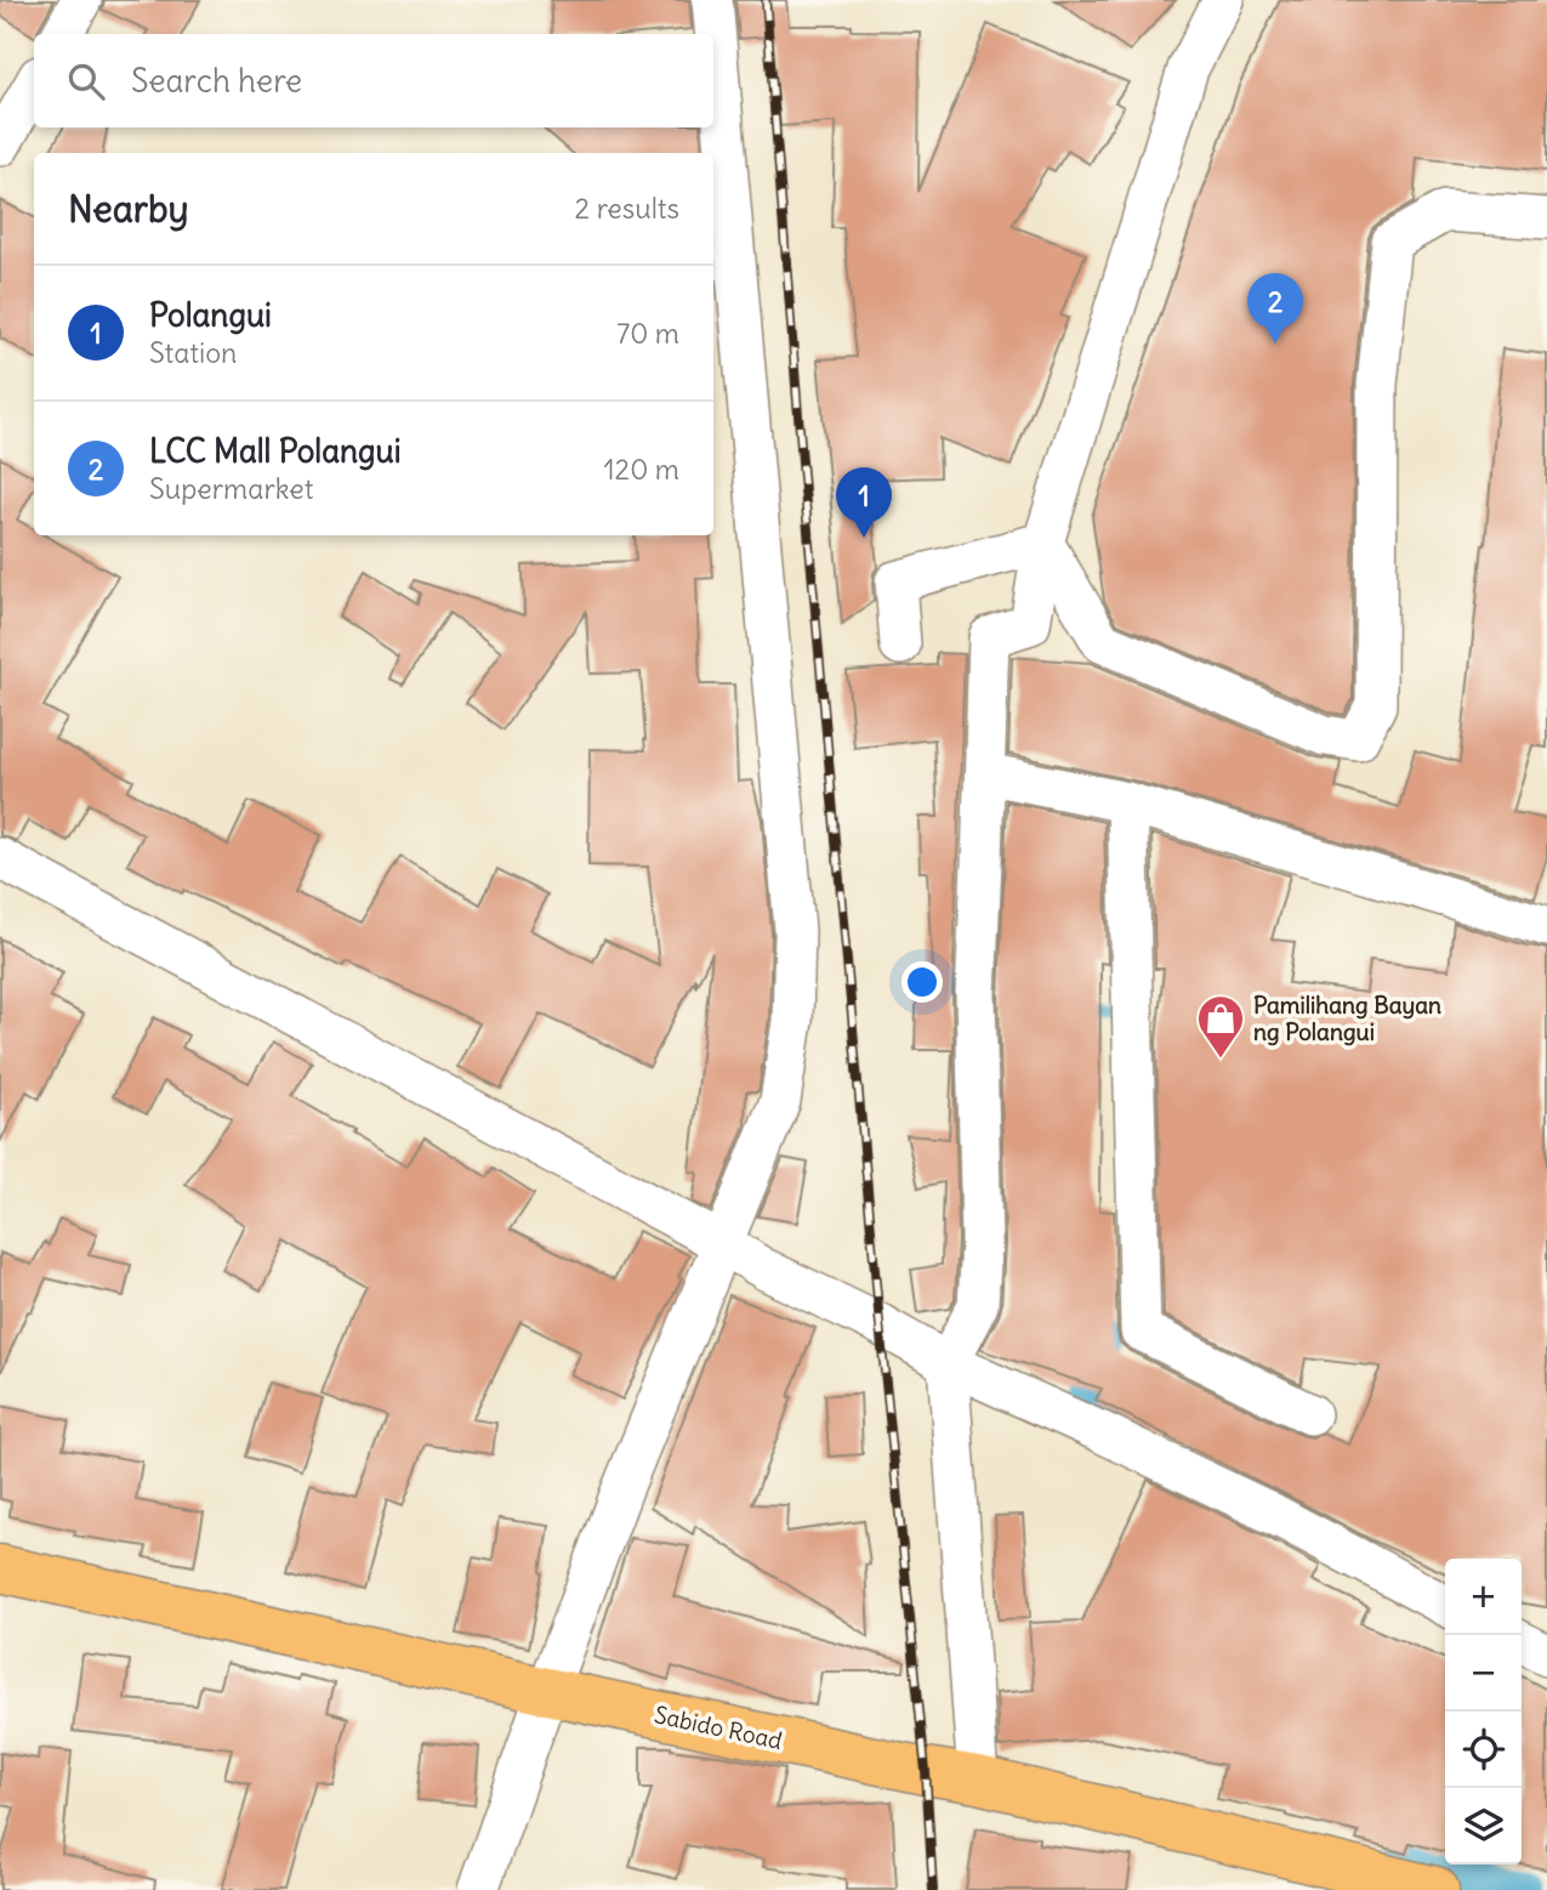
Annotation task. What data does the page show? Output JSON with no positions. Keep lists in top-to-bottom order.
{
  "streets": {
    "main road": ["Sabido Road"]
  },
  "places": {
    "shop": ["Pamilihang Bayan ng Polangui"]
  },
  "page": {
    "search": "Search here",
    "heading": ["Nearby", "2 results"],
    "list": [
      {
        "mark": "1",
        "name": "Polangui",
        "note": "Station",
        "value": "70 m"
      },
      {
        "mark": "2",
        "name": "LCC Mall Polangui",
        "note": "Supermarket",
        "value": "120 m"
      }
    ],
    "pins": ["2", "1"],
    "map_buttons": ["+", "−"]
  }
}
